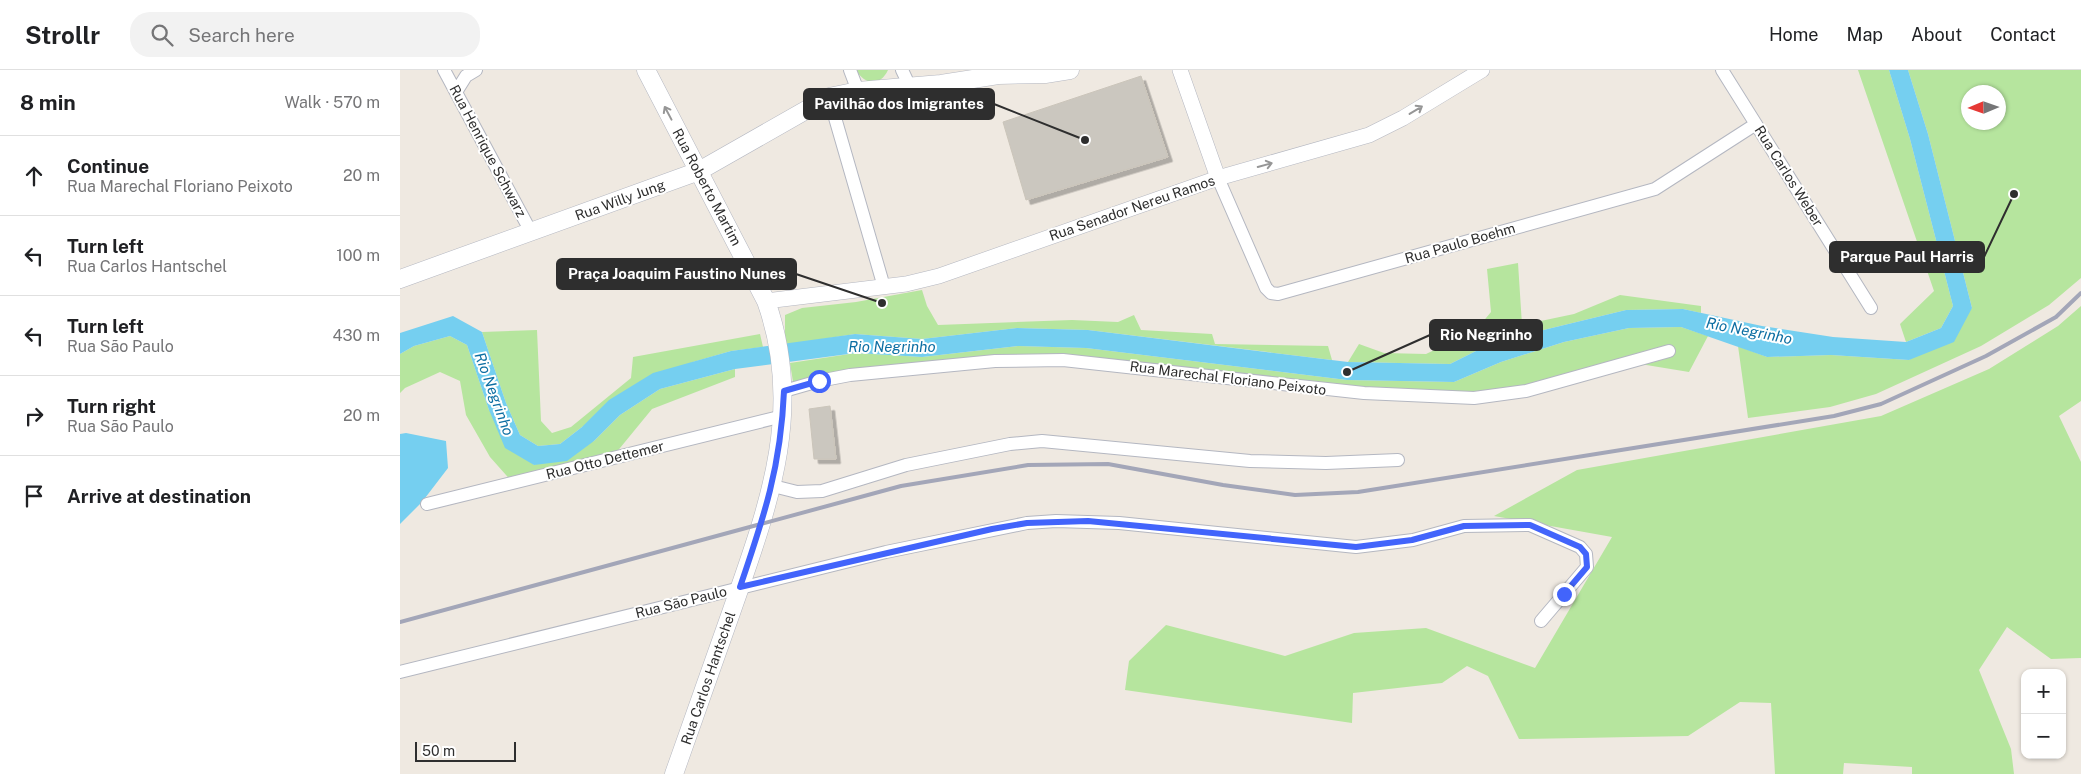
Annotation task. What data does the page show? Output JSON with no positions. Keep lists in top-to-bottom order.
{
  "streets": {
    "main road": ["Rua Roberto Martim", "Rua Willy Jung", "Rua Carlos Hantschel"],
    "street": [
      "Rua Henrique Schwarz",
      "Rua Carlos Weber",
      "Rua Senador Nereu Ramos",
      "Rua Paulo Boehm",
      "Rua Marechal Floriano Peixoto",
      "Rua Otto Dettemer",
      "Rua São Paulo"
    ]
  },
  "crossings": [
    ["Rua Henrique Schwarz", "Rua Willy Jung"],
    ["Rua Carlos Weber", "Rua Paulo Boehm"],
    ["Rua Roberto Martim", "Rua Willy Jung"],
    ["Rua Roberto Martim", "Rua Senador Nereu Ramos"],
    ["Rua Roberto Martim", "Rua Marechal Floriano Peixoto"],
    ["Rua Roberto Martim", "Rua Carlos Hantschel"],
    ["Rua Senador Nereu Ramos", "Rua Paulo Boehm"],
    ["Rua Marechal Floriano Peixoto", "Rua Carlos Hantschel"],
    ["Rua Otto Dettemer", "Rua Carlos Hantschel"],
    ["Rua São Paulo", "Rua Carlos Hantschel"]
  ],
  "one_way": ["Rua Senador Nereu Ramos"],
  "water": ["Rio Negrinho"],
  "places": [
    "Pavilhão dos Imigrantes",
    "Parque Paul Harris",
    "Praça Joaquim Faustino Nunes",
    "Rio Negrinho"
  ],
  "scale_bar": "50 m",
  "north": "left",
  "page": {
    "header": "Strollr",
    "search": "Search here",
    "nav": [
      "Home",
      "Map",
      "About",
      "Contact"
    ],
    "heading": ["8 min", "Walk · 570 m"],
    "list": [
      ["Continue", "Rua Marechal Floriano Peixoto", "20 m"],
      ["Turn left", "Rua Carlos Hantschel", "100 m"],
      ["Turn left", "Rua São Paulo", "430 m"],
      ["Turn right", "Rua São Paulo", "20 m"],
      "Arrive at destination"
    ],
    "map_buttons": ["+", "−"],
    "scale": "50 m"
  }
}
